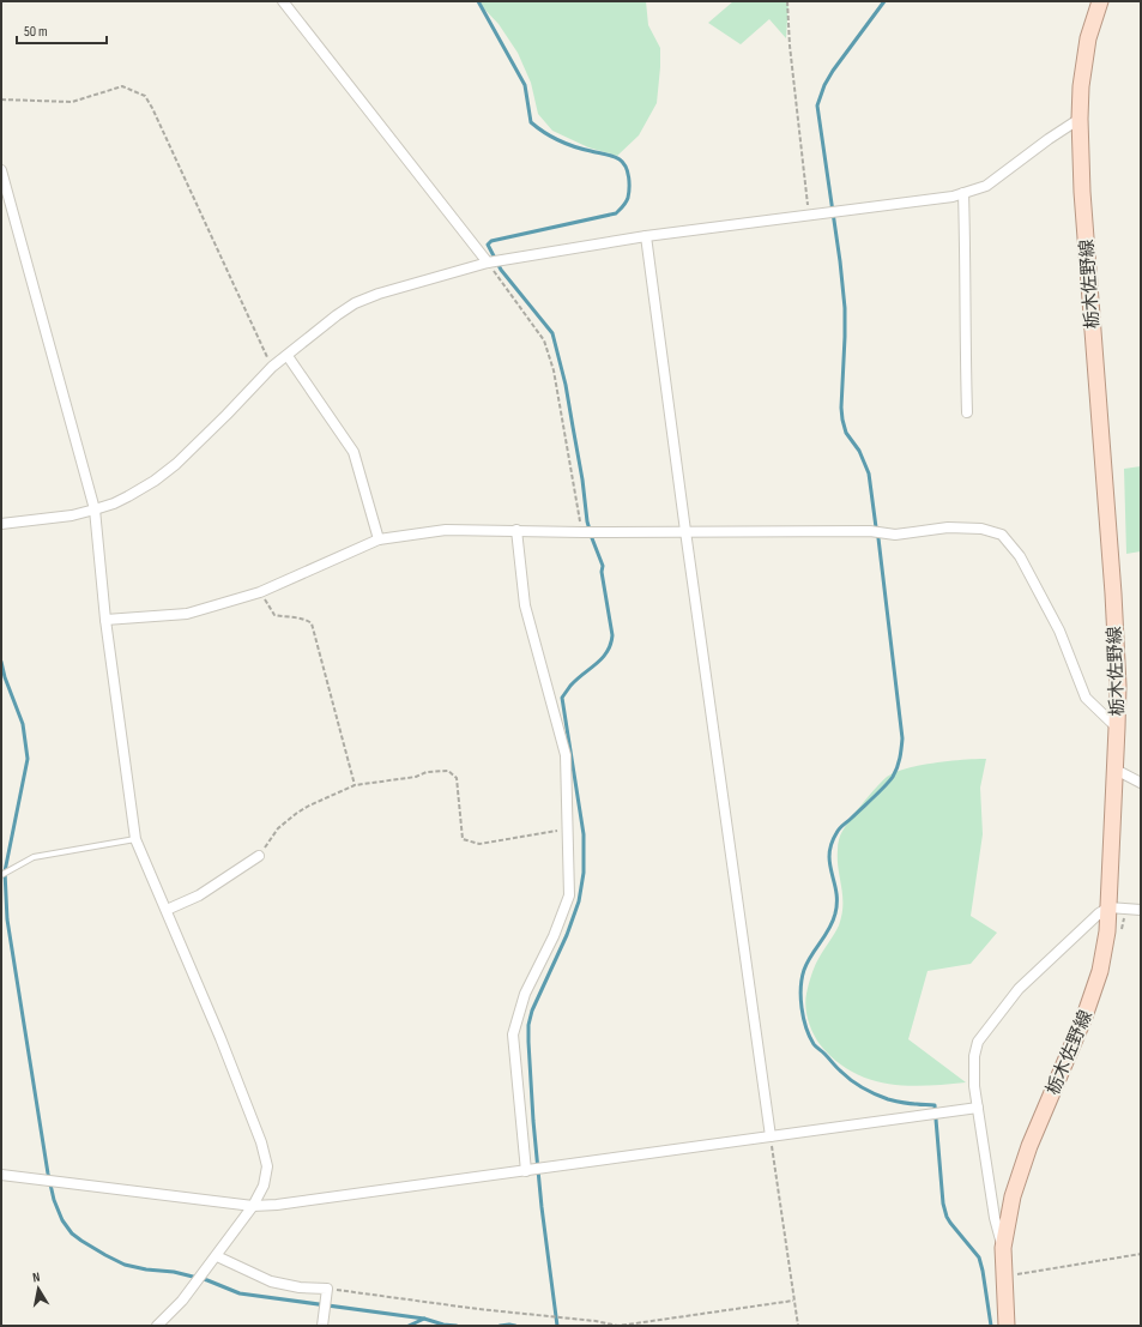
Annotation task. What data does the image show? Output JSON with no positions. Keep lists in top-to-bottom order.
{
  "streets": {
    "main road": ["栃木佐野線"]
  },
  "scale_bar": "50 m",
  "north": "top"
}
